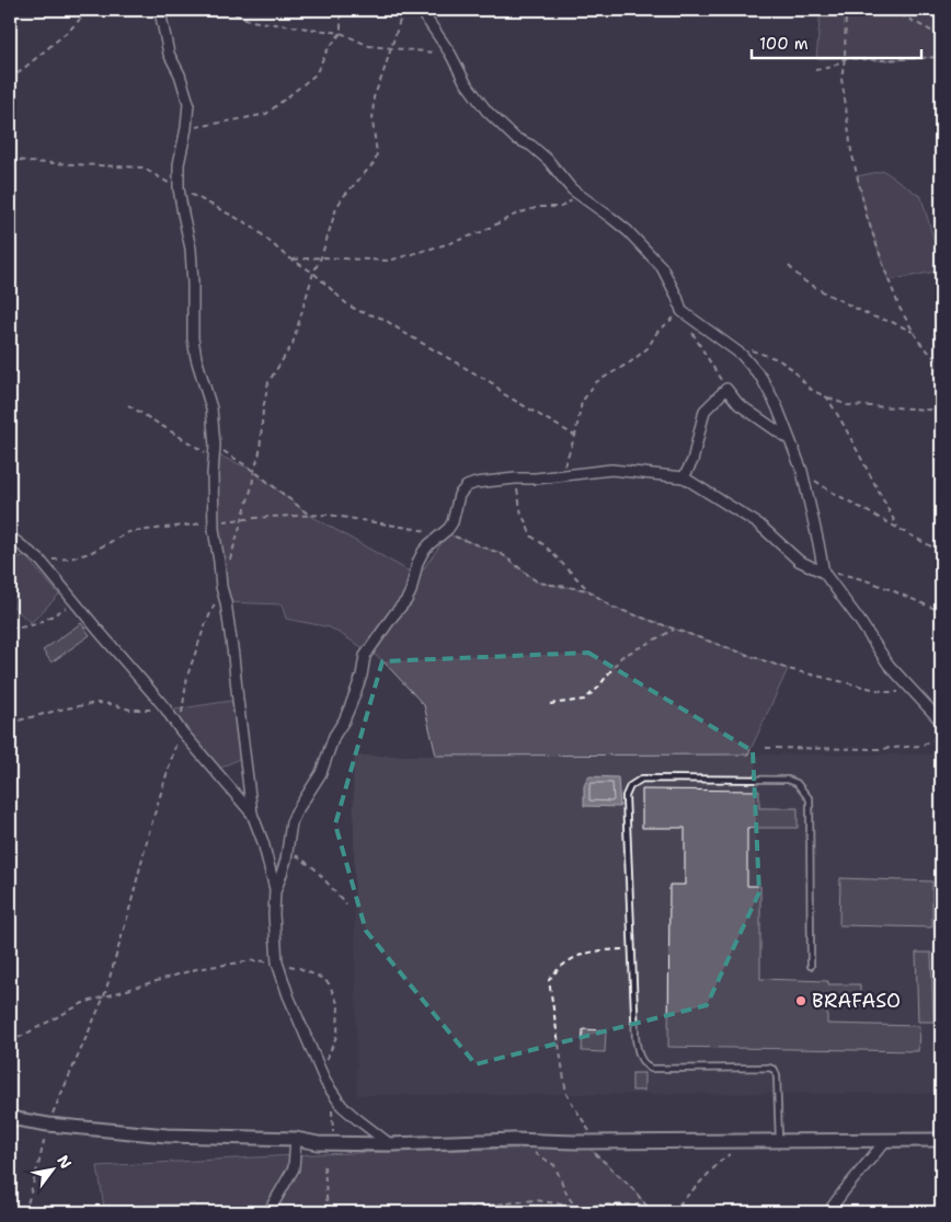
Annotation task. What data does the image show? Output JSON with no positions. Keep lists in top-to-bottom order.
{
  "places": ["BRAFASO"],
  "scale_bar": "100 m",
  "north": "top right"
}
